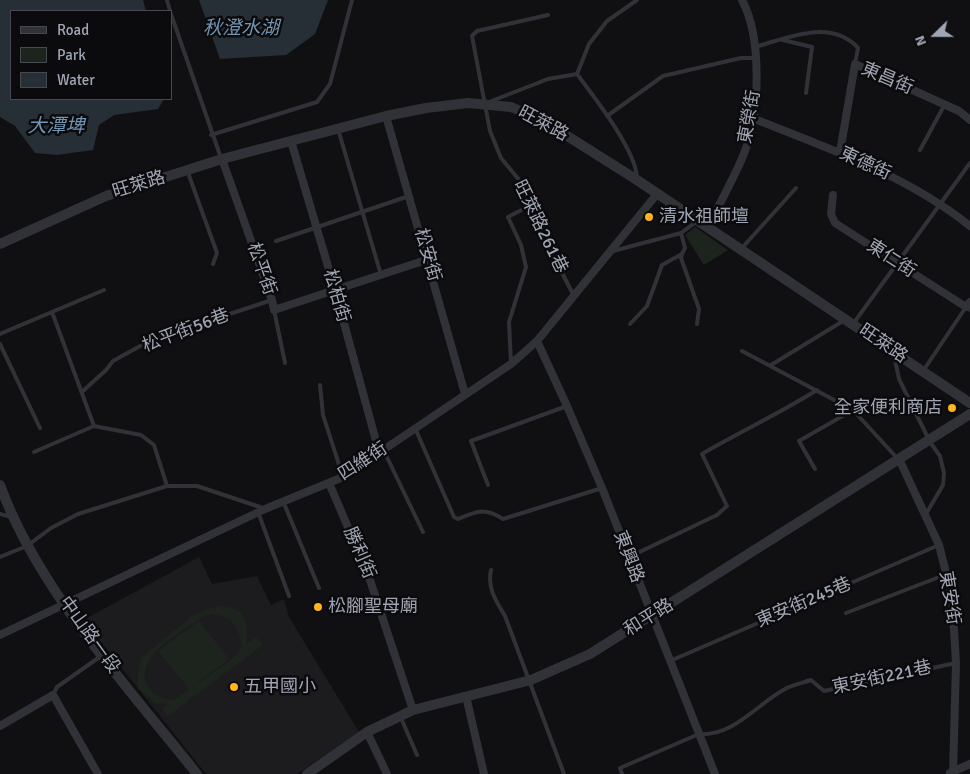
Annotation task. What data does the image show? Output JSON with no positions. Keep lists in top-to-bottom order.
{
  "streets": {
    "street": [
      "東昌街",
      "東榮街",
      "旺萊路",
      "東德街",
      "松安街",
      "東仁街",
      "松平街",
      "松柏街",
      "四維街",
      "勝利街",
      "東興路",
      "東安街",
      "和平路",
      "中山路一段"
    ],
    "lane": [
      "旺萊路261巷",
      "松平街56巷",
      "東安街245巷",
      "東安街221巷"
    ]
  },
  "crossings": [
    ["東昌街", "東德街"],
    ["東榮街", "旺萊路"],
    ["東榮街", "東德街"],
    ["旺萊路", "旺萊路261巷"],
    ["旺萊路", "松安街"],
    ["旺萊路", "松平街"],
    ["旺萊路", "松柏街"],
    ["旺萊路", "四維街"],
    ["旺萊路261巷", "四維街"],
    ["松安街", "松平街"],
    ["松安街", "四維街"],
    ["松平街", "松柏街"],
    ["松平街", "松平街56巷"],
    ["松柏街", "四維街"],
    ["四維街", "勝利街"],
    ["四維街", "東興路"],
    ["四維街", "中山路一段"],
    ["勝利街", "和平路"],
    ["東興路", "東安街245巷"],
    ["東興路", "和平路"],
    ["東興路", "東安街221巷"],
    ["東安街", "東安街245巷"],
    ["東安街", "和平路"],
    ["東安街", "東安街221巷"]
  ],
  "water": ["秋澄水湖", "大潭埤"],
  "places": [
    "清水祖師壇",
    "全家便利商店",
    "松腳聖母廟",
    "五甲國小"
  ],
  "legend": ["Road", "Park", "Water"],
  "north": "left"
}
